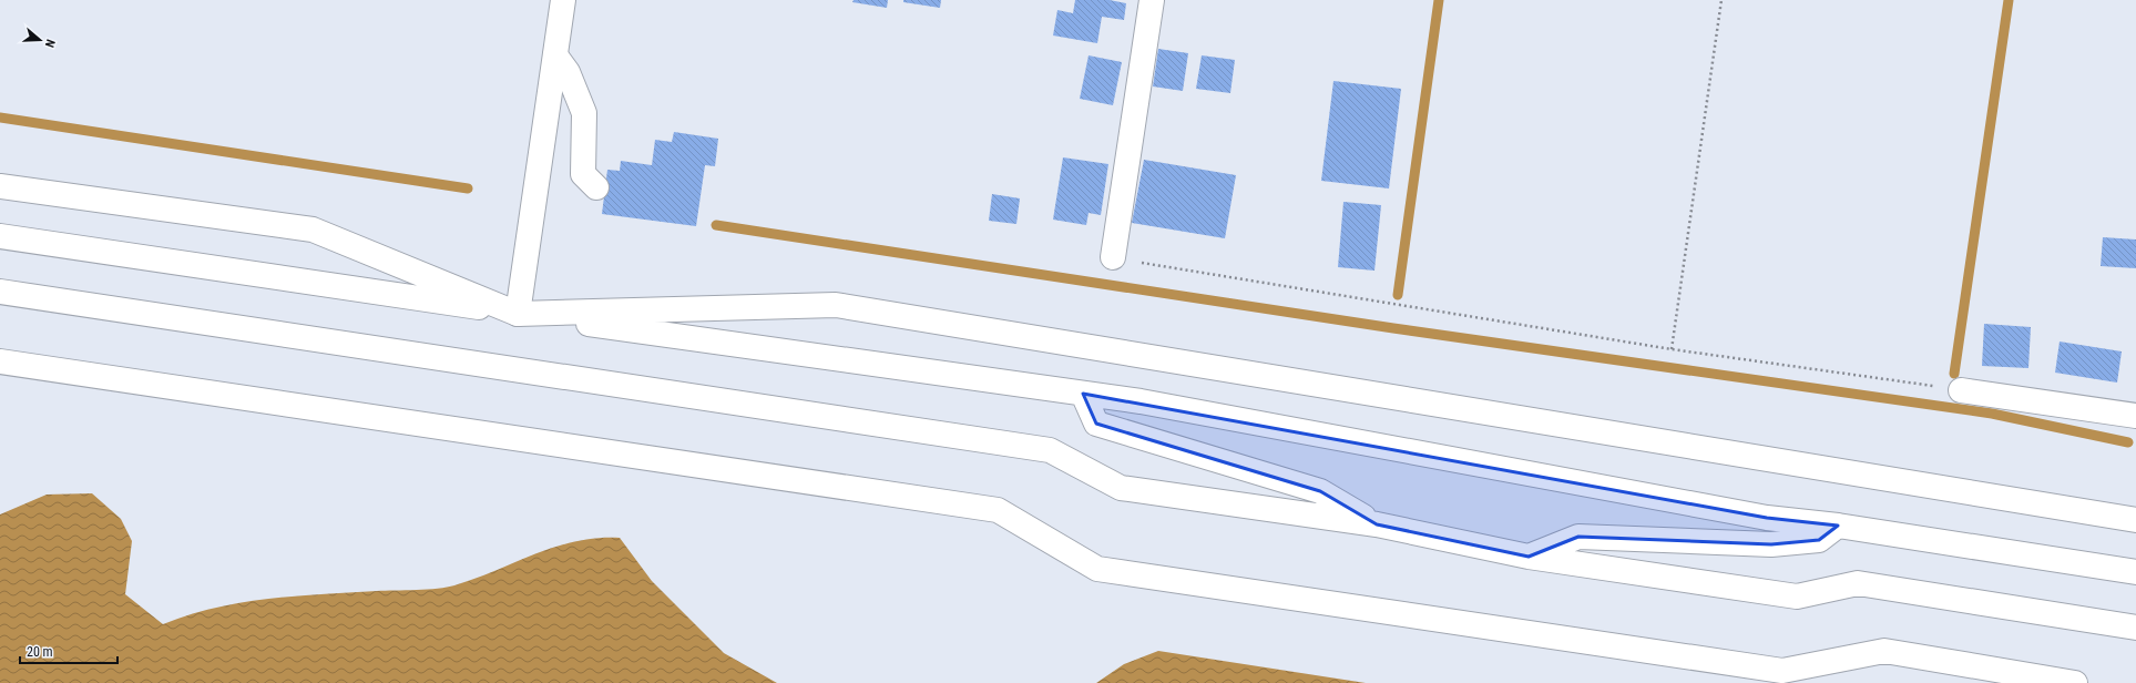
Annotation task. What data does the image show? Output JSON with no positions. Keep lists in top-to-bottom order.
{
  "scale_bar": "20 m",
  "north": "right"
}
